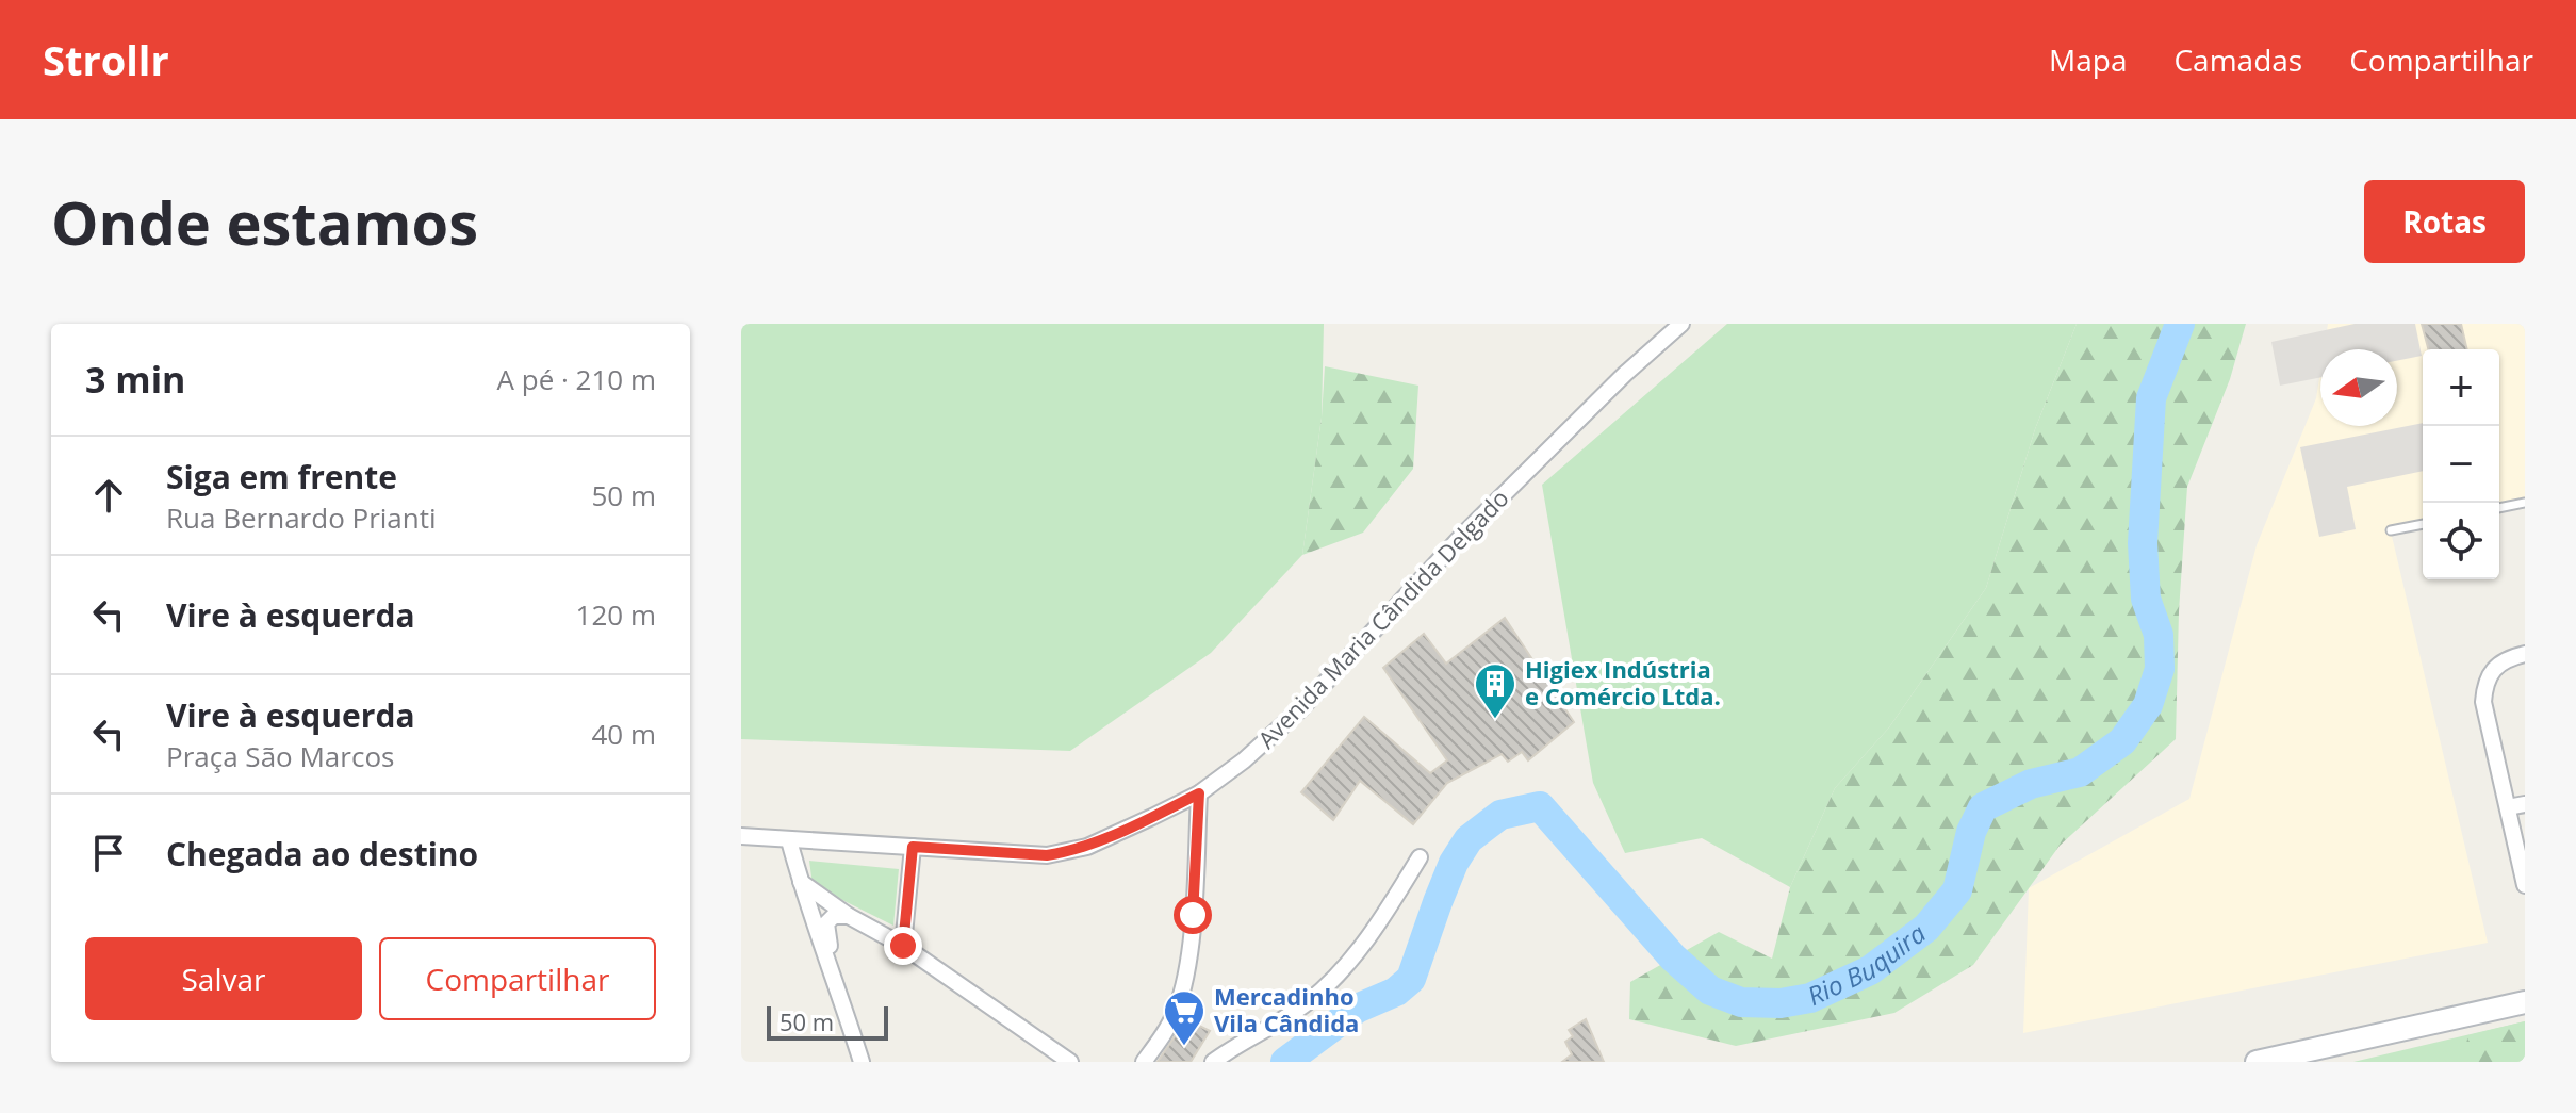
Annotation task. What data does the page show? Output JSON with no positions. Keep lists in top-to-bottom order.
{
  "streets": {
    "street": ["Avenida Maria Cândida Delgado"]
  },
  "water": ["Rio Buquira"],
  "places": {
    "building": ["Higiex Indústria e Comércio Ltda."],
    "supermarket": ["Mercadinho Vila Cândida"]
  },
  "scale_bar": "50 m",
  "north": "left",
  "page": {
    "header": "Strollr",
    "nav": ["Mapa", "Camadas", "Compartilhar"],
    "buttons": [
      "Rotas",
      ["Salvar", "Compartilhar"]
    ],
    "title": "Onde estamos",
    "heading": ["3 min", "A pé · 210 m"],
    "map_buttons": ["+", "−"],
    "list": [
      ["Siga em frente", "Rua Bernardo Prianti", "50 m"],
      ["Vire à esquerda", "120 m"],
      ["Vire à esquerda", "Praça São Marcos", "40 m"],
      "Chegada ao destino"
    ],
    "scale": "50 m"
  }
}
